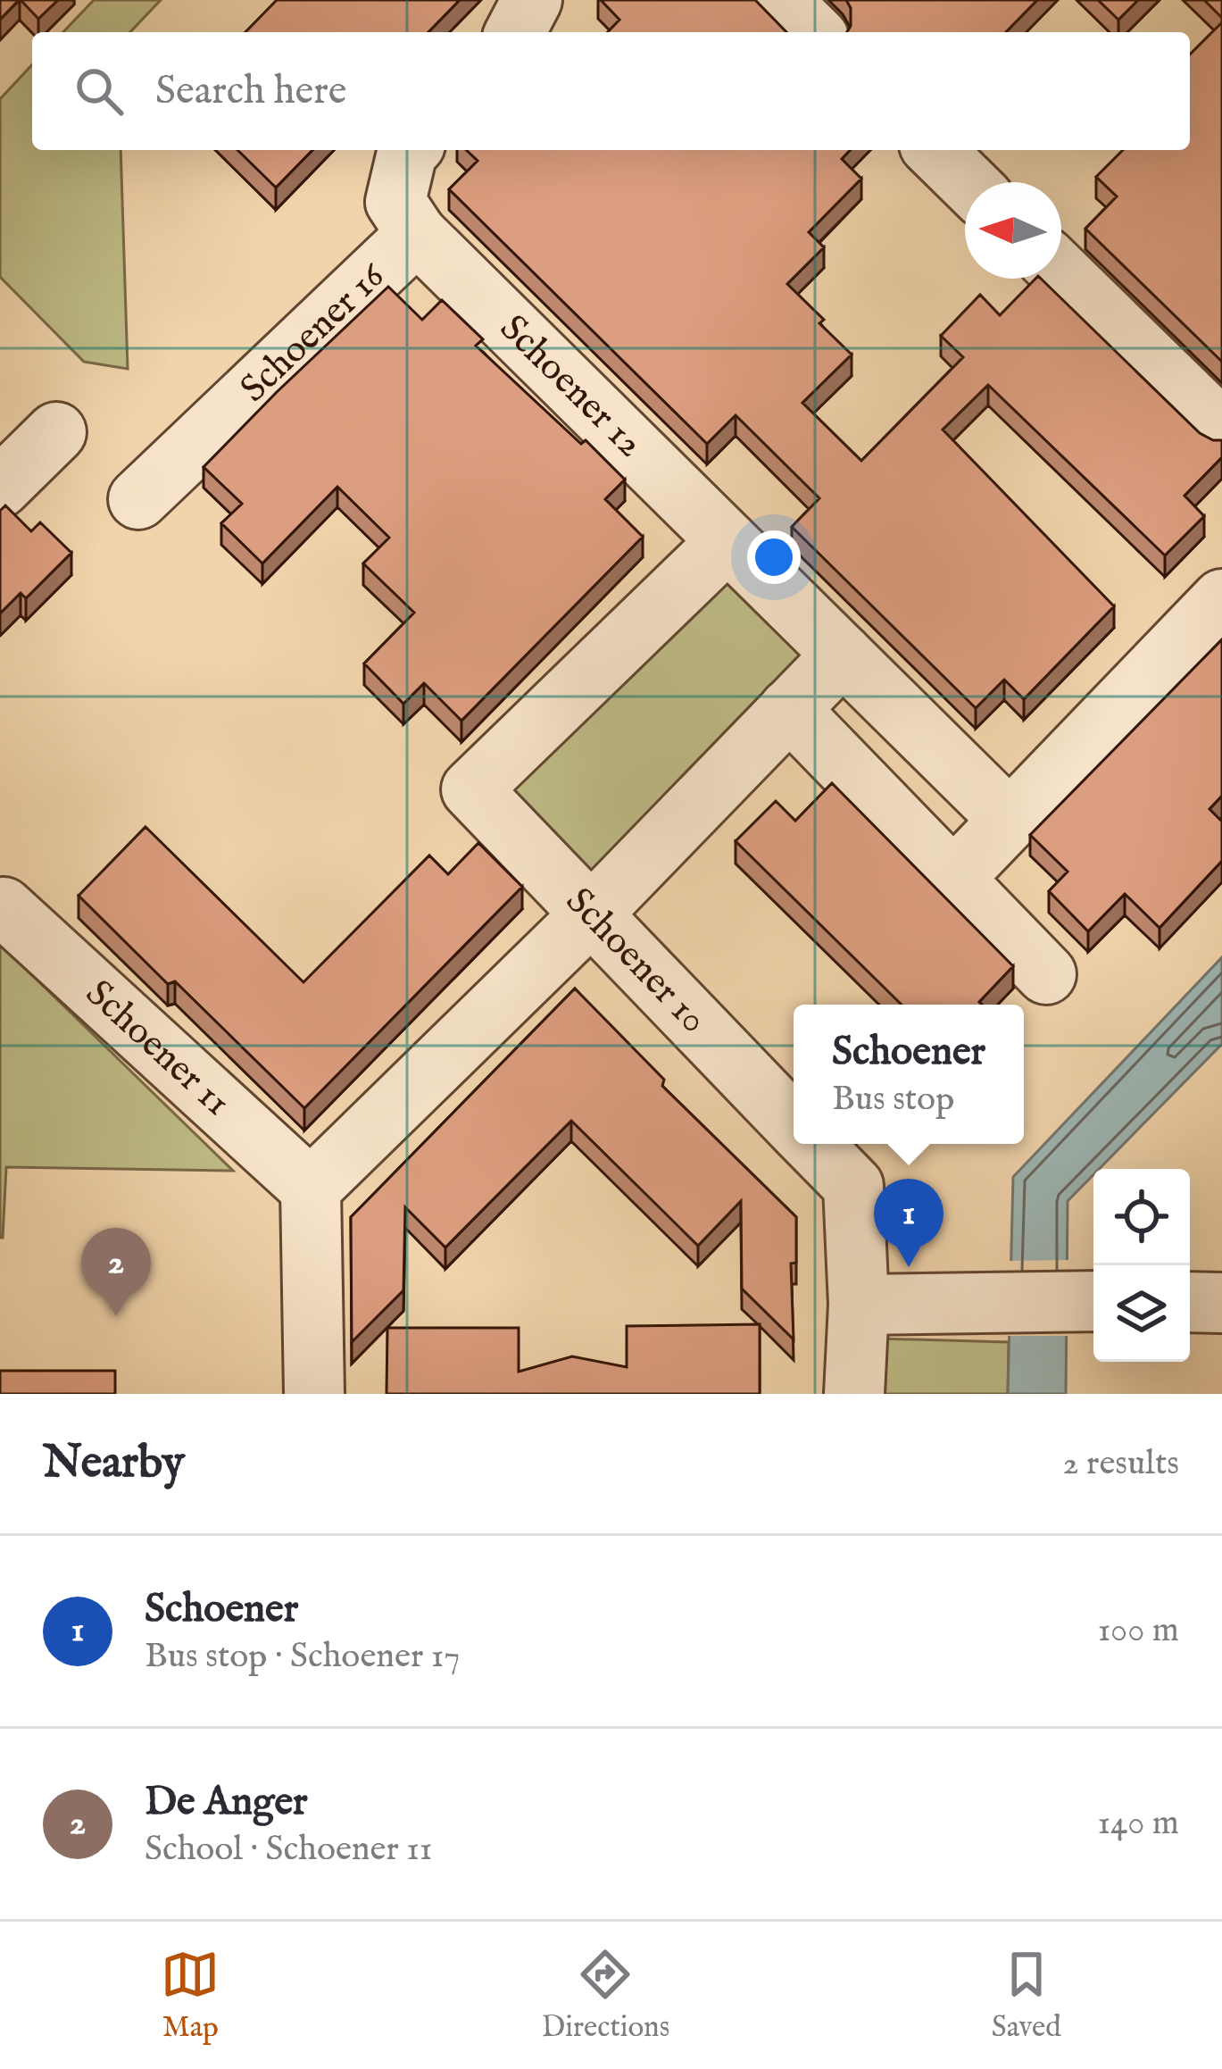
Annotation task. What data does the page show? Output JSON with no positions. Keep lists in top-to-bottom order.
{
  "streets": {
    "street": [
      "Schoener 16",
      "Schoener 12",
      "Schoener 10",
      "Schoener 11"
    ]
  },
  "crossings": [
    ["Schoener 16", "Schoener 12"],
    ["Schoener 12", "Schoener 10"]
  ],
  "north": "left",
  "page": {
    "search": "Search here",
    "popup": ["Schoener", "Bus stop"],
    "pins": ["1", "2"],
    "heading": ["Nearby", "2 results"],
    "list": [
      {
        "mark": "1",
        "name": "Schoener",
        "note": "Bus stop · Schoener 17",
        "value": "100 m"
      },
      {
        "mark": "2",
        "name": "De Anger",
        "note": "School · Schoener 11",
        "value": "140 m"
      }
    ],
    "nav": ["Map", "Directions", "Saved"]
  }
}
